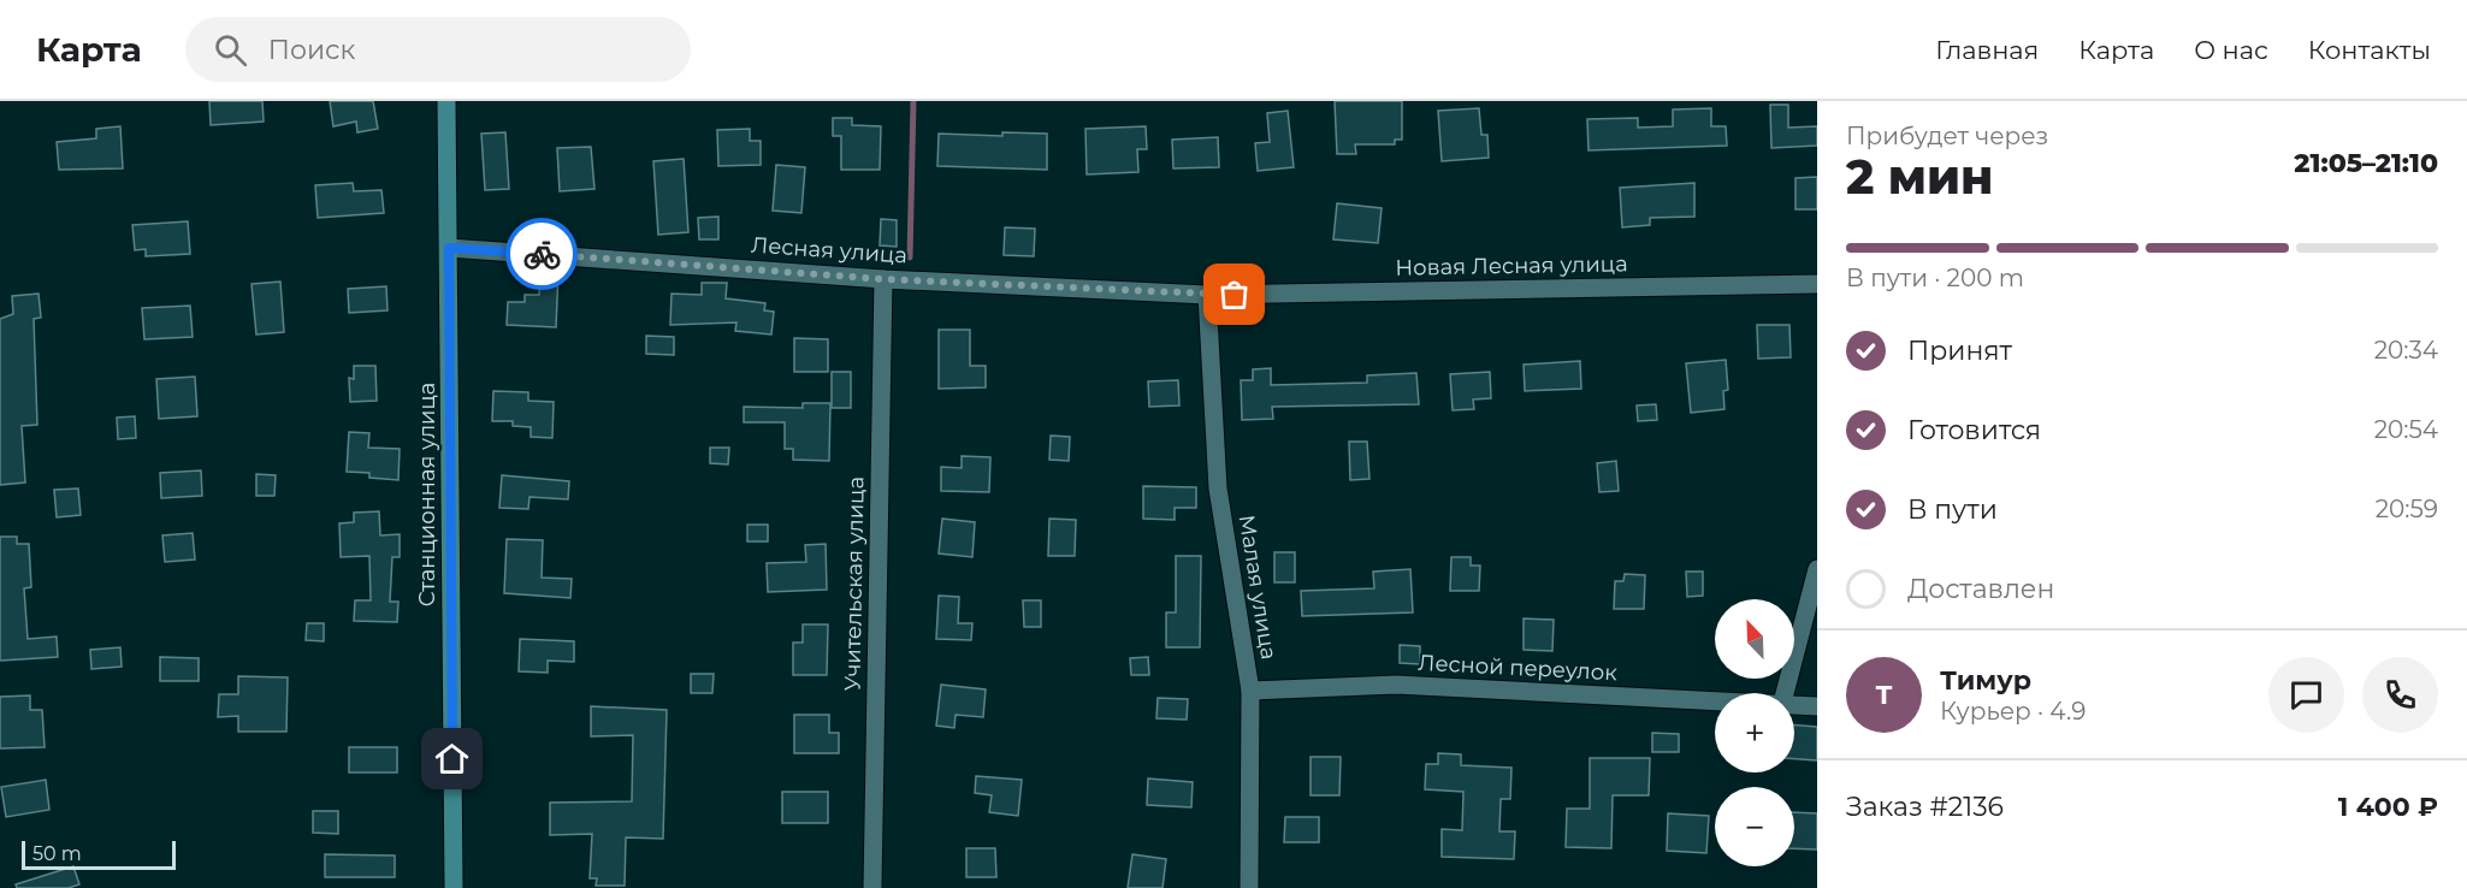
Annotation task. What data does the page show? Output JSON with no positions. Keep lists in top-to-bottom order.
{
  "streets": {
    "main road": ["Станционная улица"],
    "street": [
      "Лесная улица",
      "Новая Лесная улица",
      "Учительская улица",
      "Малая улица",
      "Лесной переулок"
    ]
  },
  "crossings": [
    ["Лесная улица", "Новая Лесная улица"],
    ["Лесная улица", "Станционная улица"],
    ["Лесная улица", "Учительская улица"],
    ["Лесная улица", "Малая улица"],
    ["Новая Лесная улица", "Малая улица"],
    ["Малая улица", "Лесной переулок"]
  ],
  "scale_bar": "50 m",
  "north": "top left",
  "page": {
    "header": "Карта",
    "search": "Поиск",
    "nav": [
      "Главная",
      "Карта",
      "О нас",
      "Контакты"
    ],
    "heading": ["2 мин", "Прибудет через", "21:05–21:10"],
    "panel": [
      "Тимур",
      "Курьер · 4.9",
      "Заказ #2136",
      "1 400 ₽"
    ],
    "bar": "В пути · 200 m",
    "list": [
      ["Принят", "20:34"],
      ["Готовится", "20:54"],
      ["В пути", "20:59"],
      "Доставлен"
    ],
    "map_buttons": ["+", "−"],
    "round": "Т",
    "scale": "50 m"
  }
}
